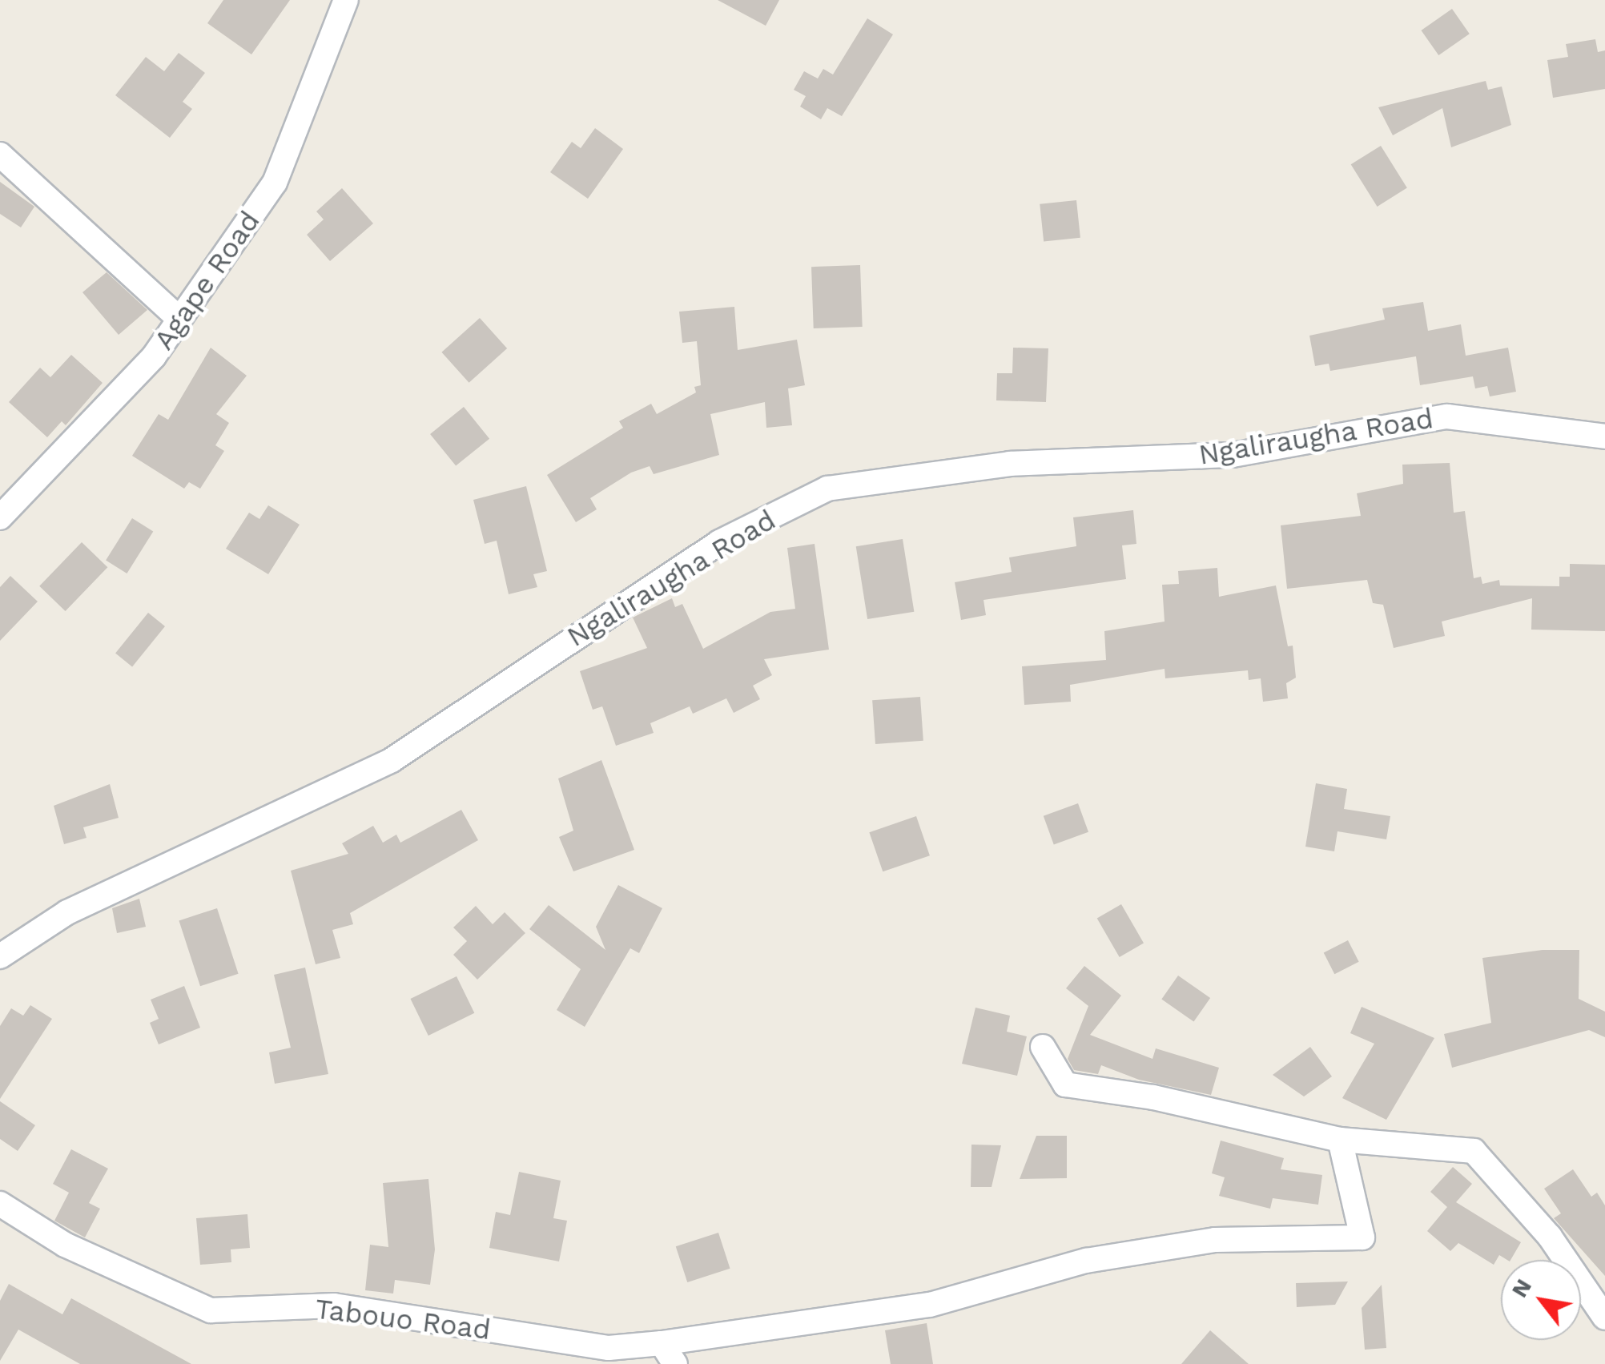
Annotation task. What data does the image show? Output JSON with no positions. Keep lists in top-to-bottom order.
{
  "streets": {
    "street": ["Agape Road", "Ngaliraugha Road", "Tabouo Road"]
  },
  "north": "top left"
}
